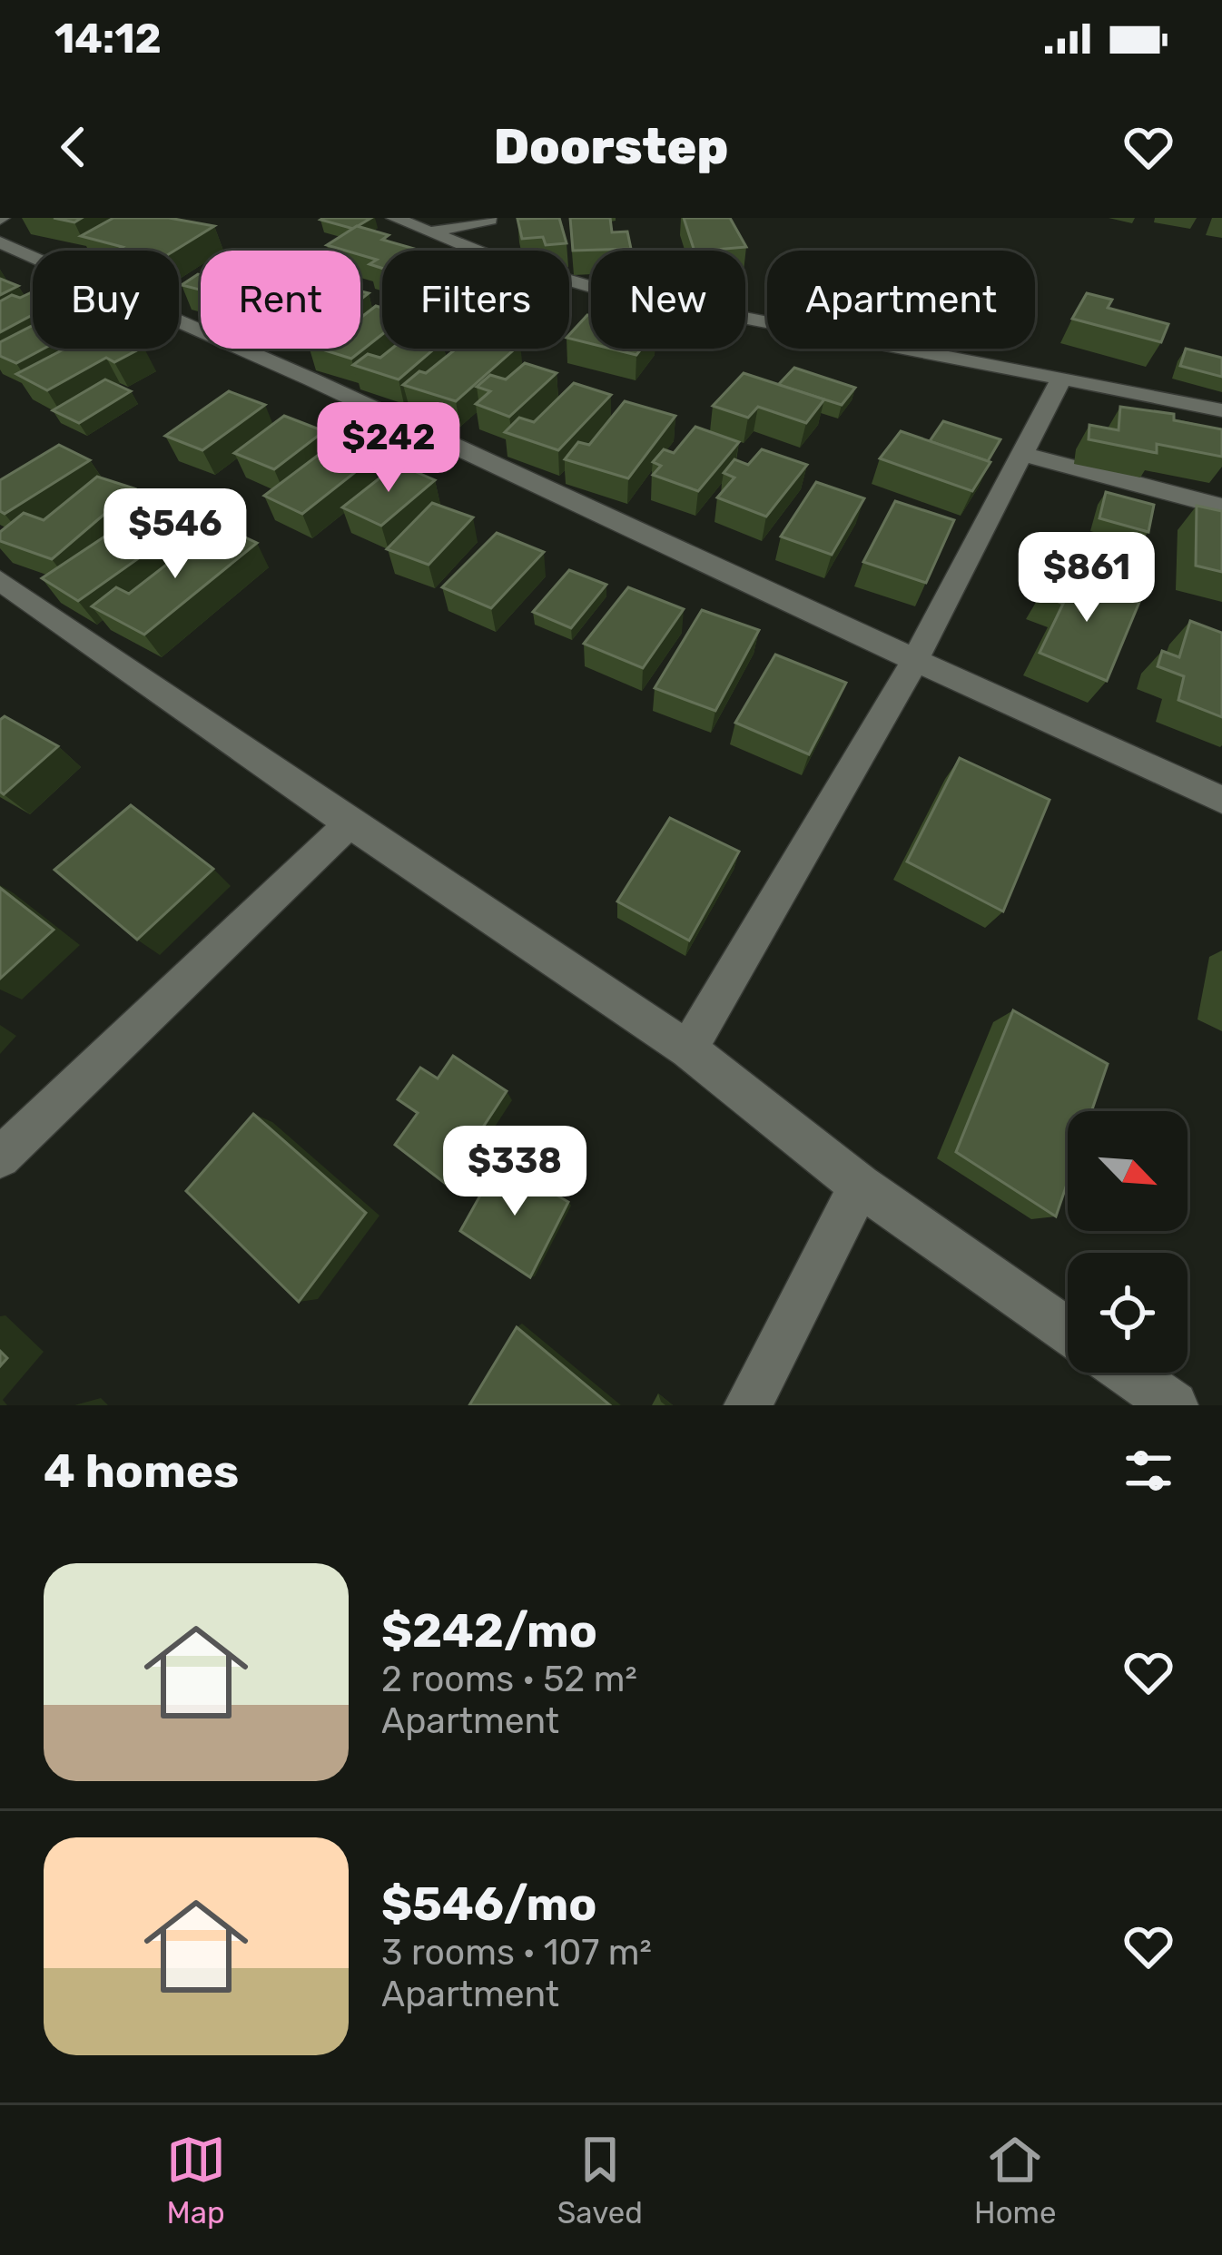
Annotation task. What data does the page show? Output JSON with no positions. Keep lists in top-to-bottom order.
{
  "north": "bottom right",
  "page": {
    "status": "14:12",
    "header": "Doorstep",
    "chip": [
      "Buy",
      "Rent",
      "Filters",
      "New",
      "Apartment"
    ],
    "price": [
      "$242",
      "$546",
      "$861",
      "$338"
    ],
    "heading": "4 homes",
    "list": [
      {
        "name": "$242/mo",
        "note": "2 rooms · 52 m² · Apartment"
      },
      {
        "name": "$546/mo",
        "note": "3 rooms · 107 m² · Apartment"
      }
    ],
    "tabs": ["Map", "Saved", "Home"]
  }
}
